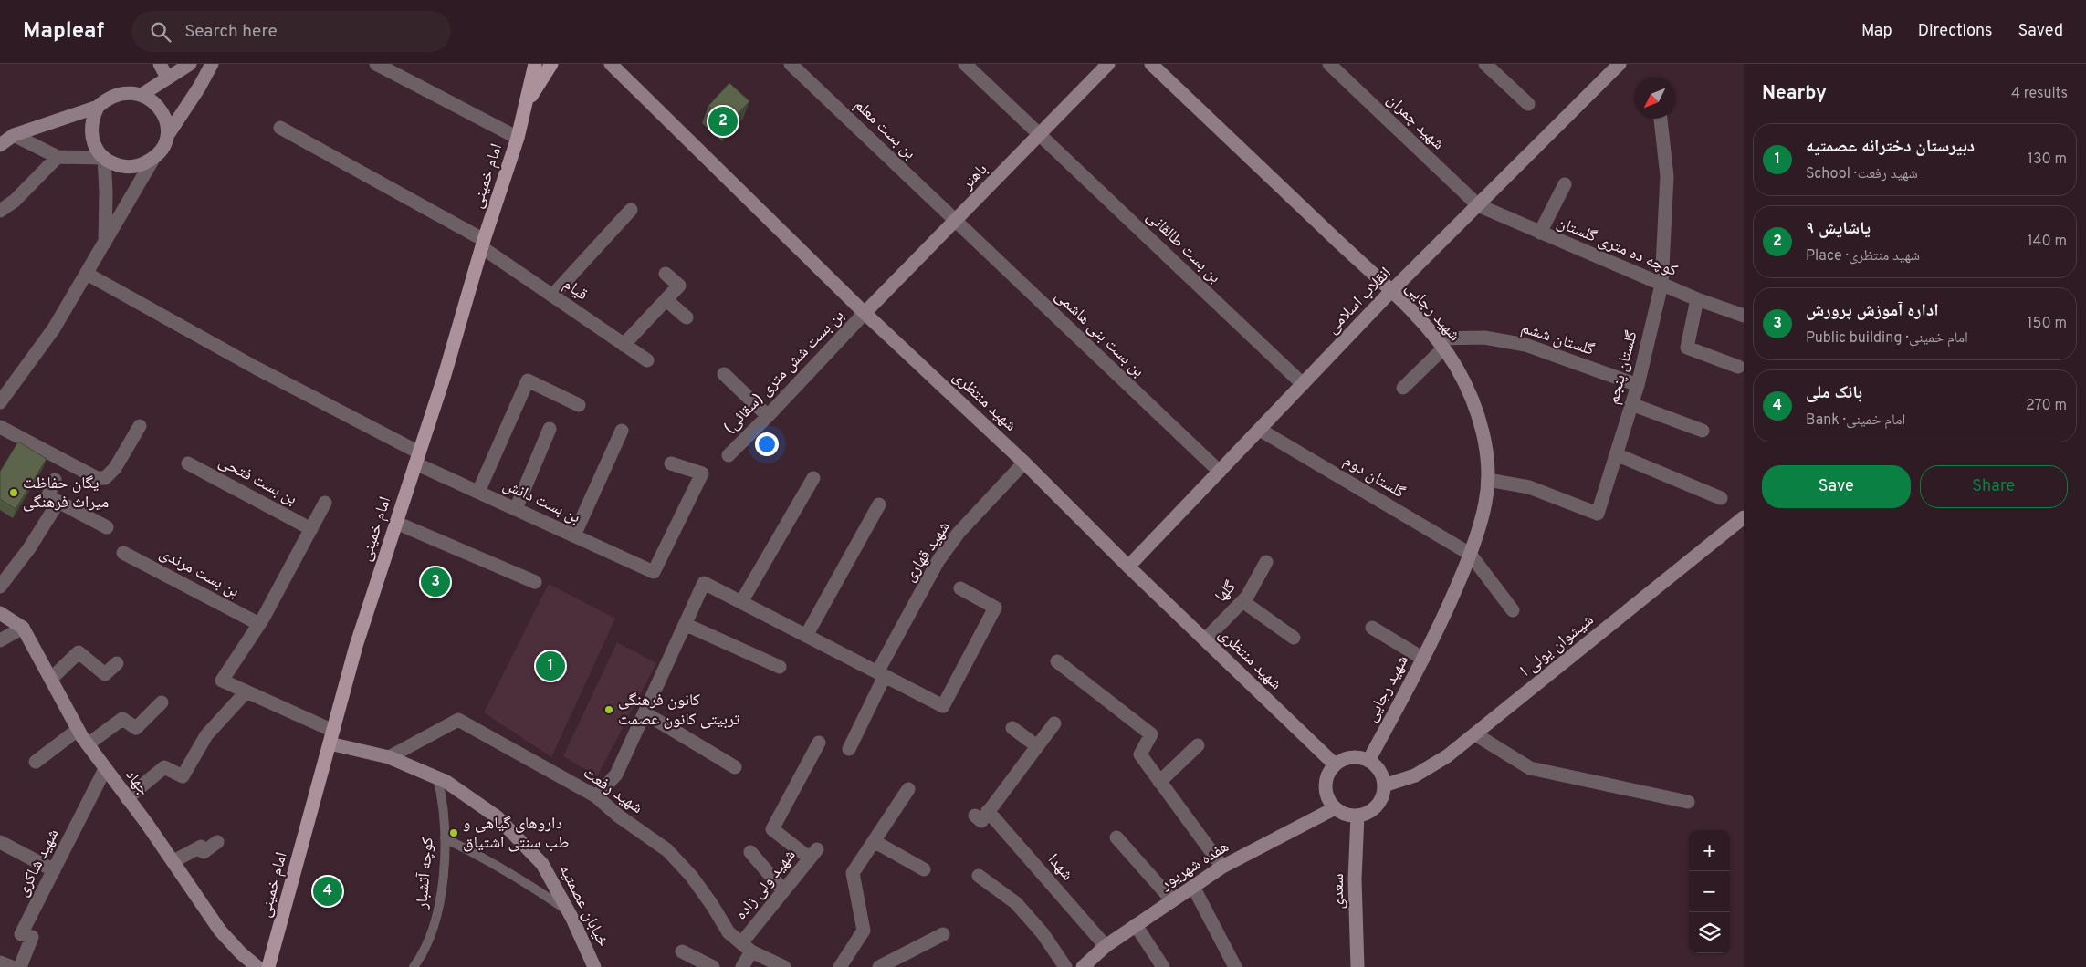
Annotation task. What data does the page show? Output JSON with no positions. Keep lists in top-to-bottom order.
{
  "streets": {
    "main road": ["امام خمینی"],
    "street": [
      "شهید چمران",
      "بن بست معلم",
      "باهنر",
      "بن بست طالقانی",
      "کوچه ده متری گلستان",
      "قیام",
      "انقلاب اسلامی",
      "شهید رجایی",
      "بن بست بنی هاشمی",
      "گلستان ششم",
      "گلستان پنجم",
      "بن بست شش متری (سقائی)",
      "شهید منتظری",
      "گلستان دوم",
      "بن بست فتحی",
      "بن بست دانش",
      "شهید قهاری",
      "بن بست مرندی",
      "گلها",
      "شیشوان یولی ا",
      "جهاد",
      "شهید رفعت",
      "شهید شاکری",
      "هفده شهریور",
      "شهدا",
      "شهید ولی زاده",
      "سعدی",
      "خیابان عصمتیه"
    ],
    "lane": ["کوچه آتشبار"]
  },
  "crossings": [
    ["شهید چمران", "کوچه ده متری گلستان"],
    ["شهید چمران", "انقلاب اسلامی"],
    ["بن بست معلم", "باهنر"],
    ["بن بست معلم", "بن بست بنی هاشمی"],
    ["امام خمینی", "قیام"],
    ["امام خمینی", "بن بست دانش"],
    ["امام خمینی", "خیابان عصمتیه"],
    ["باهنر", "بن بست طالقانی"],
    ["باهنر", "بن بست بنی هاشمی"],
    ["باهنر", "بن بست شش متری (سقائی)"],
    ["باهنر", "شهید منتظری"],
    ["بن بست طالقانی", "انقلاب اسلامی"],
    ["کوچه ده متری گلستان", "انقلاب اسلامی"],
    ["کوچه ده متری گلستان", "گلستان پنجم"],
    ["انقلاب اسلامی", "شهید رجایی"],
    ["انقلاب اسلامی", "بن بست بنی هاشمی"],
    ["انقلاب اسلامی", "شهید منتظری"],
    ["انقلاب اسلامی", "گلستان دوم"],
    ["شهید رجایی", "گلستان ششم"],
    ["شهید رجایی", "گلستان پنجم"],
    ["شهید رجایی", "شهید منتظری"],
    ["شهید رجایی", "گلستان دوم"],
    ["شهید رجایی", "شیشوان یولی ا"],
    ["شهید رجایی", "هفده شهریور"],
    ["شهید رجایی", "سعدی"],
    ["گلستان ششم", "گلستان پنجم"],
    ["بن بست شش متری (سقائی)", "شهید منتظری"],
    ["شهید منتظری", "شهید قهاری"],
    ["شهید منتظری", "گلها"],
    ["شهید منتظری", "شیشوان یولی ا"],
    ["شهید منتظری", "هفده شهریور"],
    ["شهید منتظری", "سعدی"],
    ["شیشوان یولی ا", "هفده شهریور"],
    ["شیشوان یولی ا", "سعدی"],
    ["جهاد", "شهید شاکری"],
    ["شهید رفعت", "شهید ولی زاده"],
    ["شهید رفعت", "خیابان عصمتیه"],
    ["هفده شهریور", "شهدا"],
    ["هفده شهریور", "سعدی"],
    ["کوچه آتشبار", "خیابان عصمتیه"]
  ],
  "places": ["یگان حفاظت میراث فرهنگی", "کانون فرهنگی تربیتی کانون عصمت", "داروهای گیاهی و طب سنتی اشتیاق"],
  "north": "bottom left",
  "page": {
    "header": "Mapleaf",
    "search": "Search here",
    "nav": ["Map", "Directions", "Saved"],
    "heading": ["Nearby", "4 results"],
    "pins": [
      "2",
      "3",
      "1",
      "4"
    ],
    "list": [
      {
        "mark": "1",
        "name": "دبیرستان دخترانه عصمتیه",
        "note": "School · شهید رفعت",
        "value": "130 m"
      },
      {
        "mark": "2",
        "name": "یاشایش ۹",
        "note": "Place · شهید منتظری",
        "value": "140 m"
      },
      {
        "mark": "3",
        "name": "اداره آموزش پرورش",
        "note": "Public building · امام خمینی",
        "value": "150 m"
      },
      {
        "mark": "4",
        "name": "بانک ملی",
        "note": "Bank · امام خمینی",
        "value": "270 m"
      }
    ],
    "buttons": ["Save", "Share"],
    "map_buttons": ["+", "−"]
  }
}
